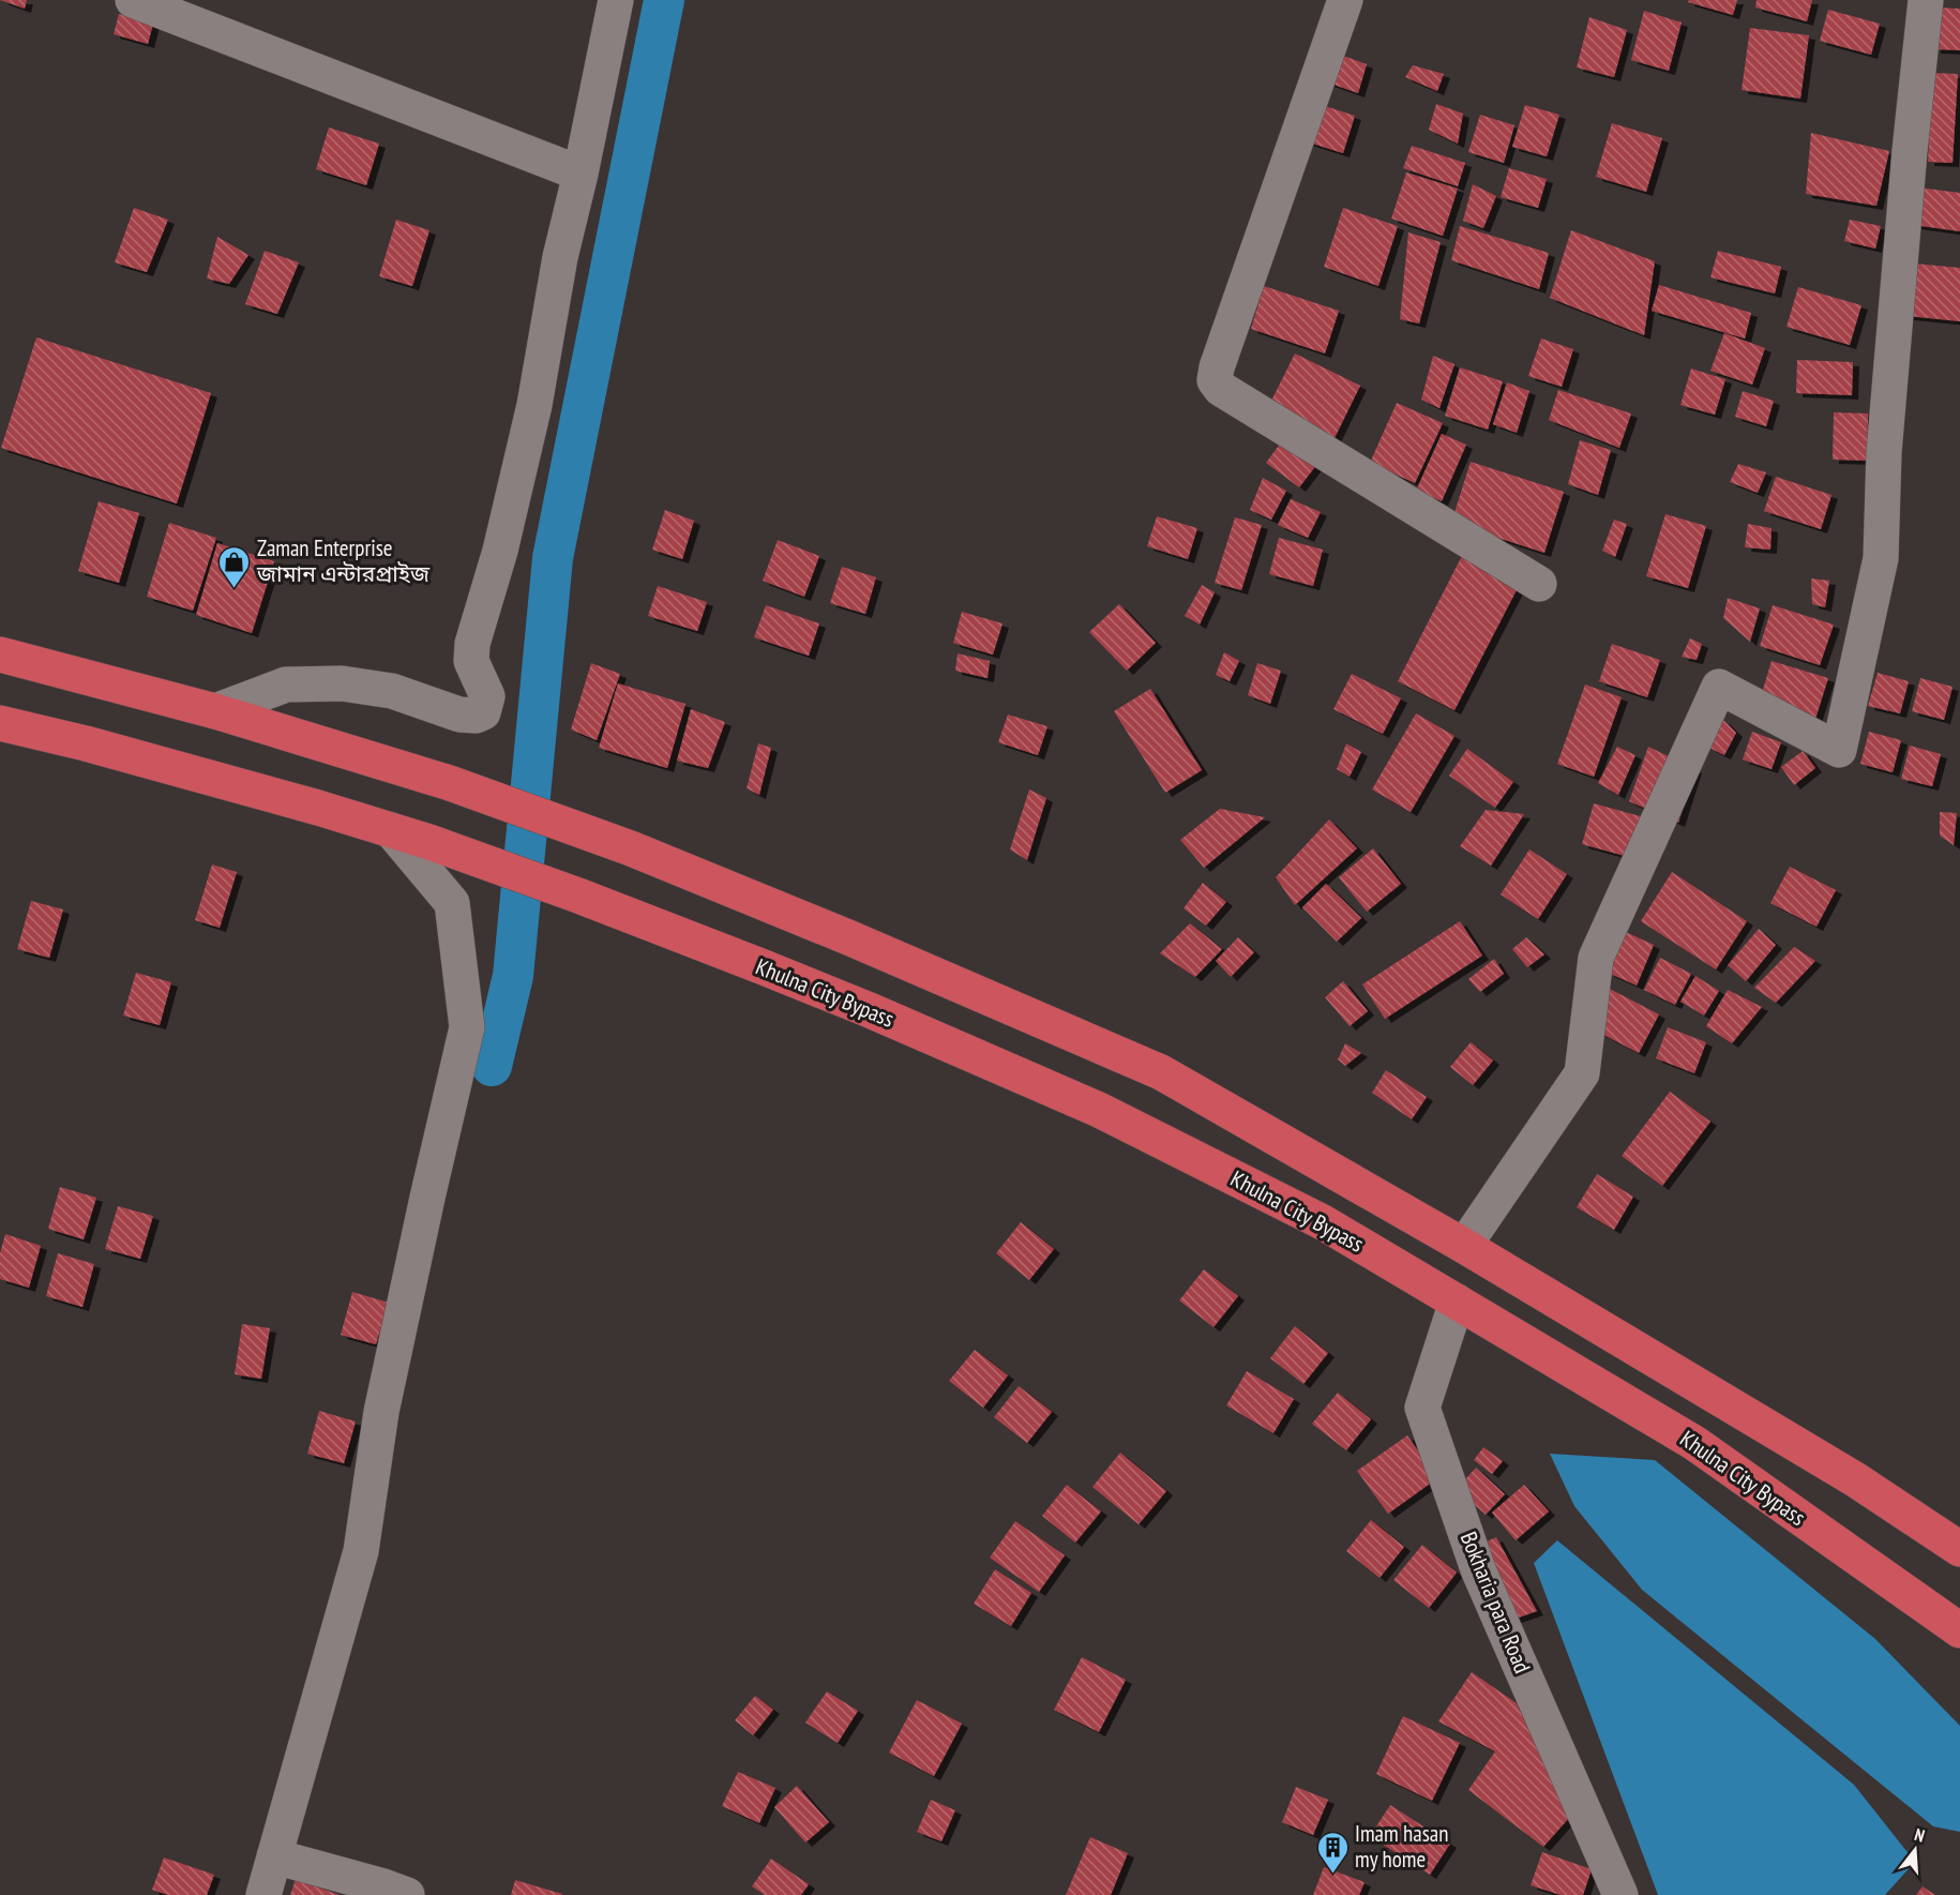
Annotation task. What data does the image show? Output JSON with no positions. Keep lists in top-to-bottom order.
{
  "streets": {
    "highway": ["Khulna City Bypass"],
    "street": ["Bokharia para Road"]
  },
  "crossings": [
    ["Khulna City Bypass", "Bokharia para Road"]
  ],
  "places": {
    "shop": ["Zaman Enterprise জামান এন্টারপ্রাইজ"],
    "building": ["Imam hasan my home"]
  },
  "north": "top"
}
